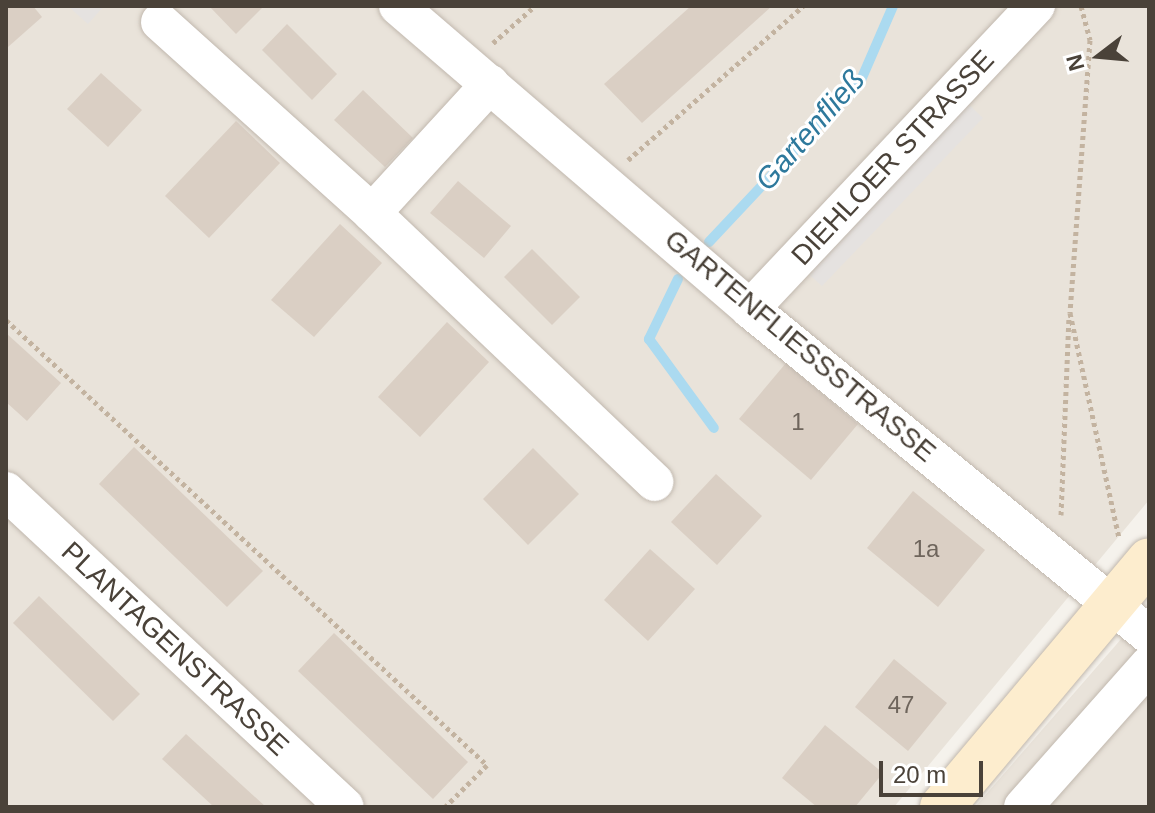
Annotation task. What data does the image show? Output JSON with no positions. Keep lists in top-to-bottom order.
{
  "streets": {
    "street": ["DIEHLOER STRASSE", "GARTENFLIESSSTRASSE", "PLANTAGENSTRASSE"]
  },
  "crossings": [
    ["DIEHLOER STRASSE", "GARTENFLIESSSTRASSE"]
  ],
  "water": ["Gartenfließ"],
  "house_numbers": ["1", "1a", "47"],
  "scale_bar": "20 m",
  "north": "left"
}
